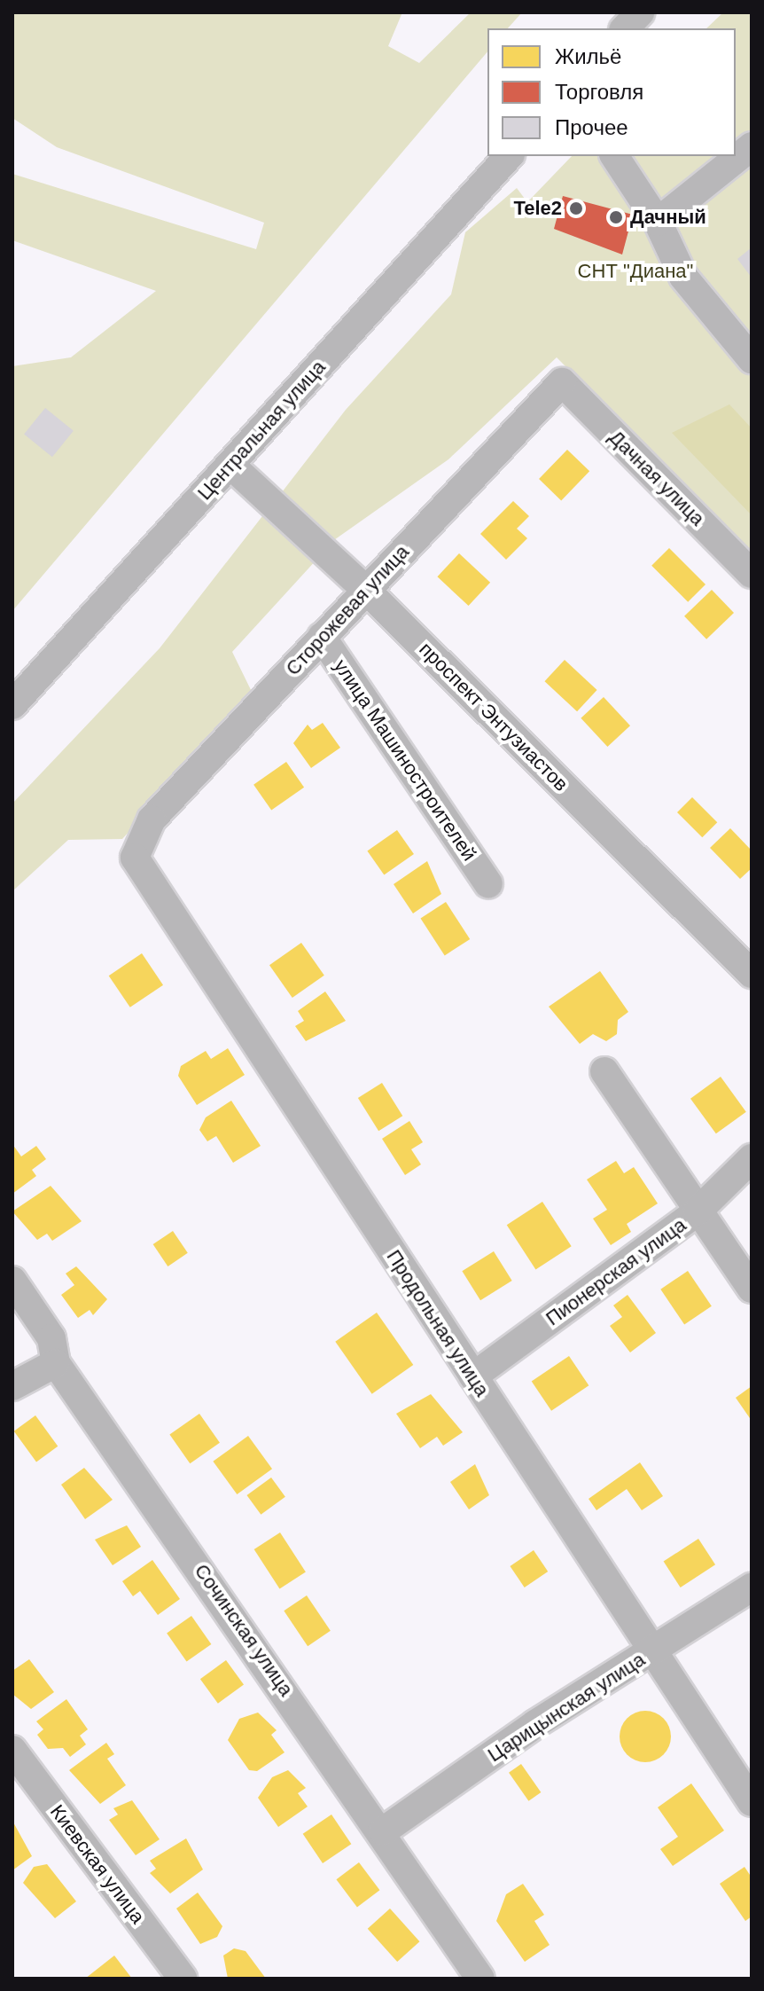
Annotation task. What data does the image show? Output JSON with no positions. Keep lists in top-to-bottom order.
{
  "streets": {
    "street": [
      "Центральная улица",
      "Дачная улица",
      "Сторожевая улица",
      "проспект Энтузиастов",
      "улица Машиностроителей",
      "Пионерская улица",
      "Продольная улица",
      "Сочинская улица",
      "Царицынская улица",
      "Киевская улица"
    ]
  },
  "crossings": [
    ["Центральная улица", "проспект Энтузиастов"],
    ["Дачная улица", "Сторожевая улица"],
    ["Сторожевая улица", "проспект Энтузиастов"],
    ["Сторожевая улица", "улица Машиностроителей"],
    ["Сторожевая улица", "Продольная улица"],
    ["Пионерская улица", "Продольная улица"],
    ["Продольная улица", "Царицынская улица"],
    ["Сочинская улица", "Царицынская улица"]
  ],
  "parks": ["СНТ \"Диана\""],
  "places": ["Tele2", "Дачный"],
  "legend": ["Жильё", "Торговля", "Прочее"]
}
